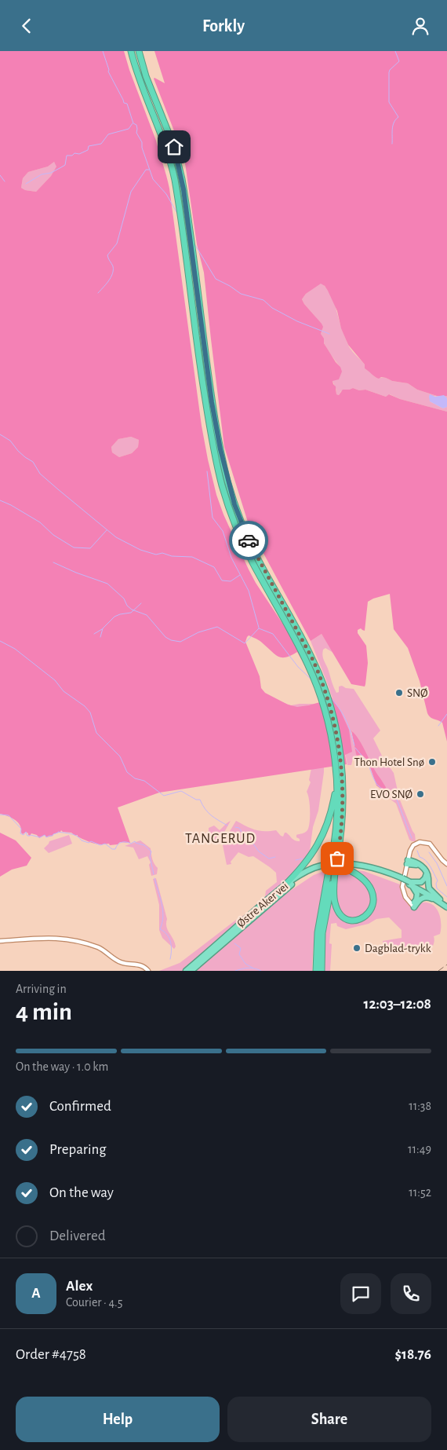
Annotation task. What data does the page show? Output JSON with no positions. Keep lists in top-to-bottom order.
{
  "streets": {
    "highway": ["Østre Aker vei"]
  },
  "districts": ["TANGERUD"],
  "places": [
    "SNØ",
    "Thon Hotel Snø",
    "EVO SNØ",
    "Dagblad-trykk"
  ],
  "page": {
    "header": "Forkly",
    "heading": ["4 min", "Arriving in", "12:03–12:08"],
    "panel": [
      "Alex",
      "Courier · 4.5",
      "Order #4758",
      "$18.76"
    ],
    "bar": "On the way · 1.0 km",
    "list": [
      ["Confirmed", "11:38"],
      ["Preparing", "11:49"],
      ["On the way", "11:52"],
      "Delivered"
    ],
    "round": "A",
    "buttons": ["Help", "Share"]
  }
}
